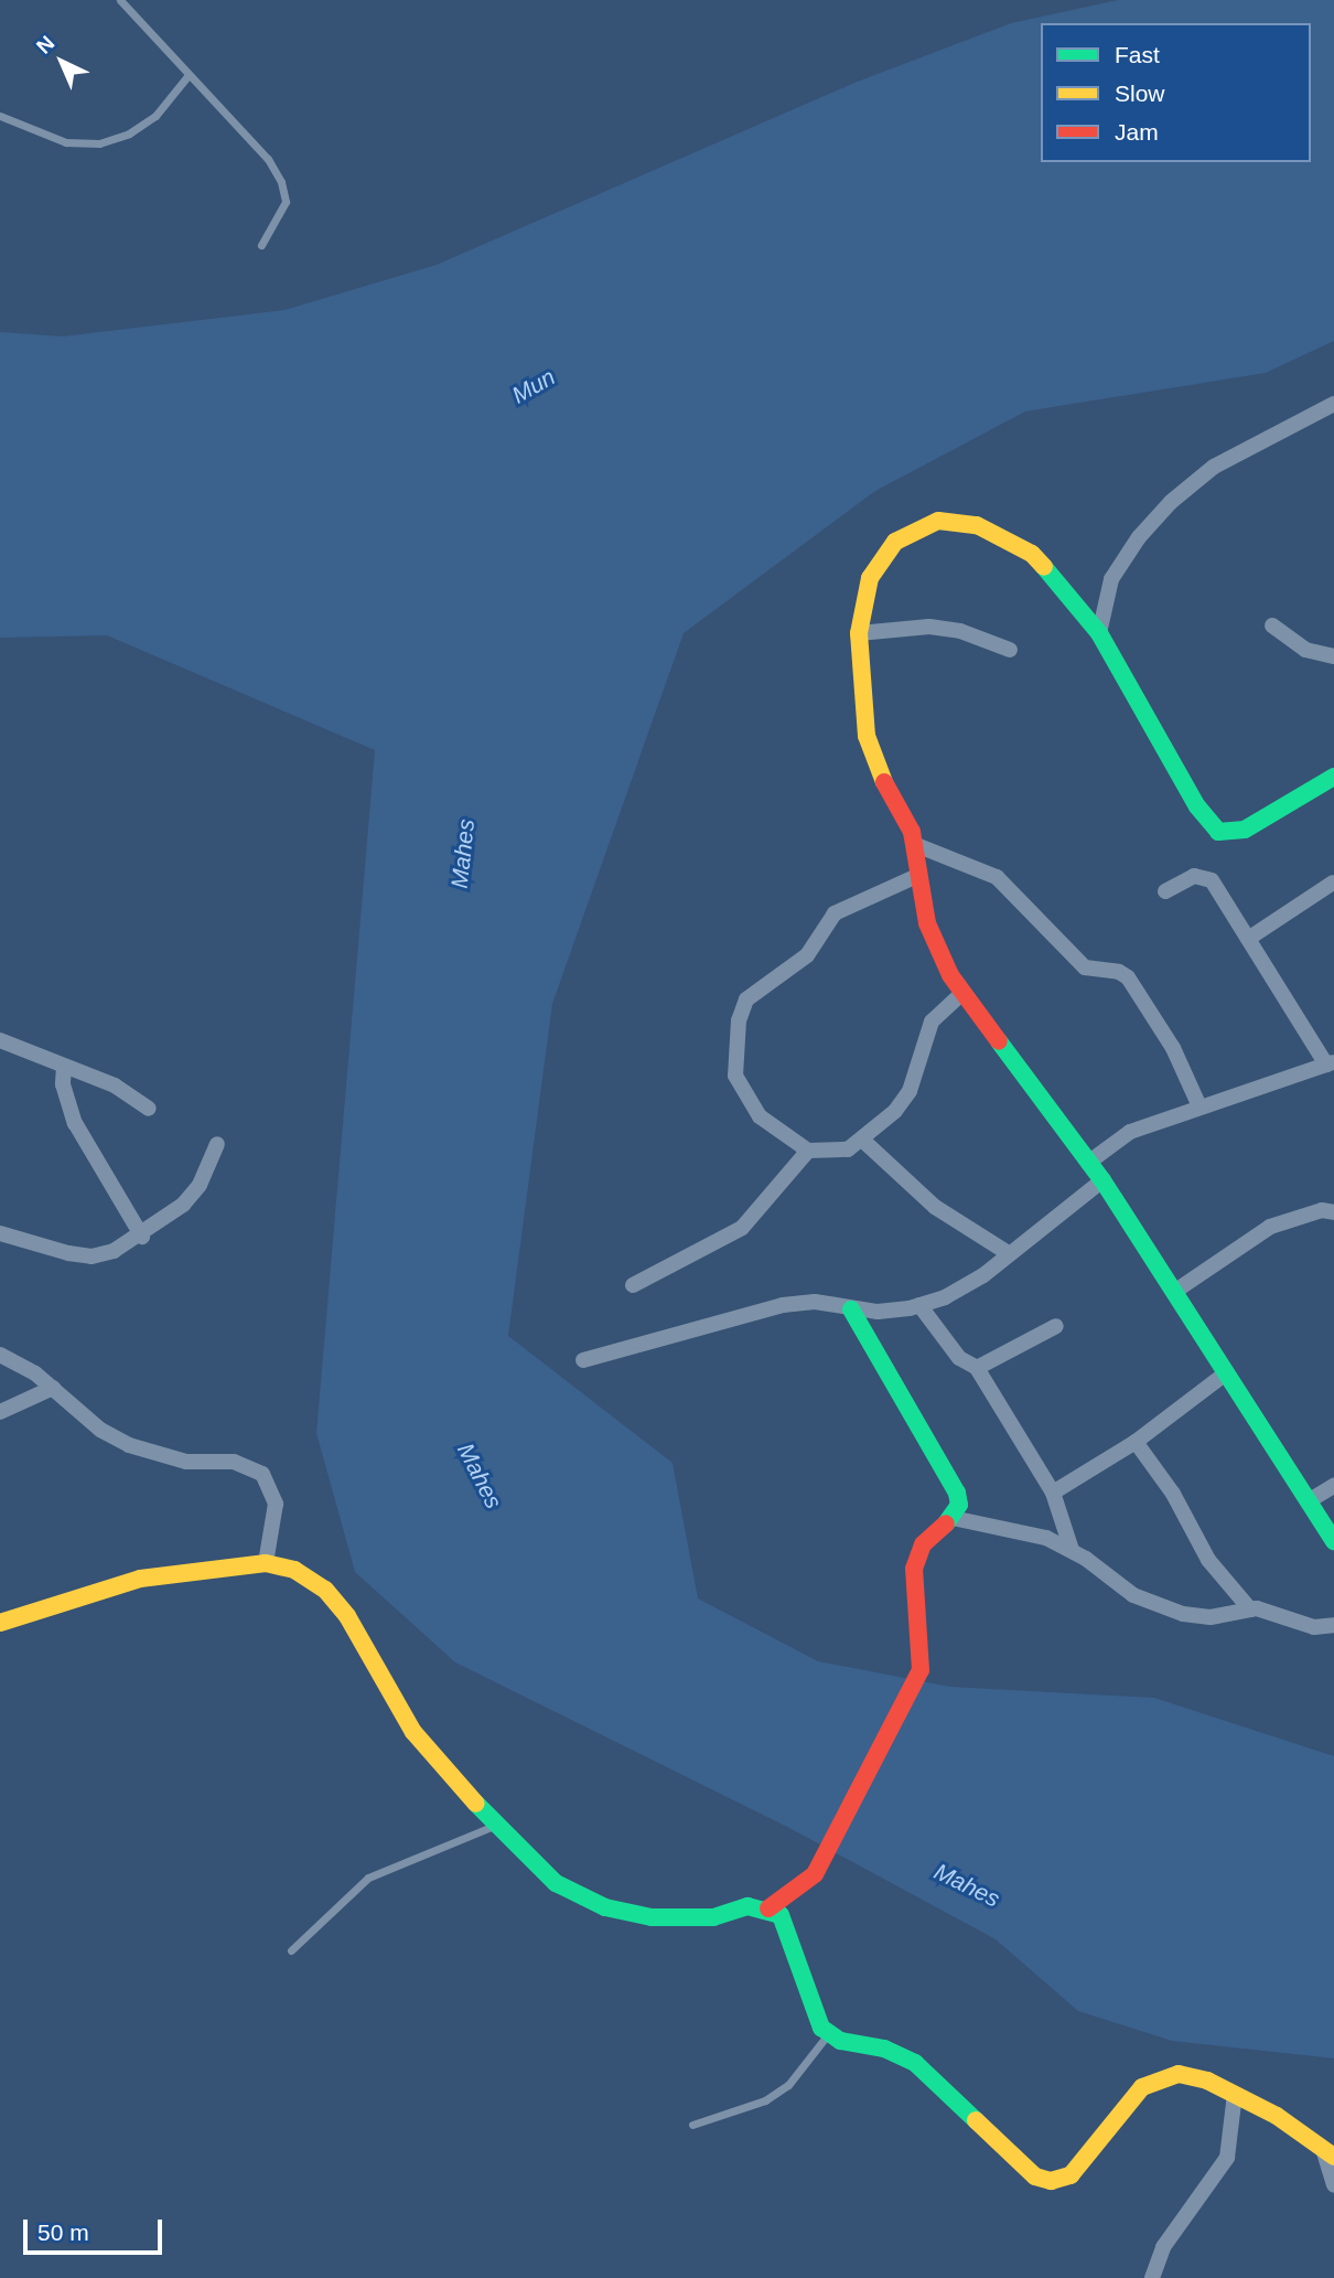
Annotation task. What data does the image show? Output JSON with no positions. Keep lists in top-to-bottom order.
{
  "water": ["Mun", "Mahes"],
  "legend": ["Fast", "Slow", "Jam"],
  "scale_bar": "50 m",
  "north": "top left"
}
